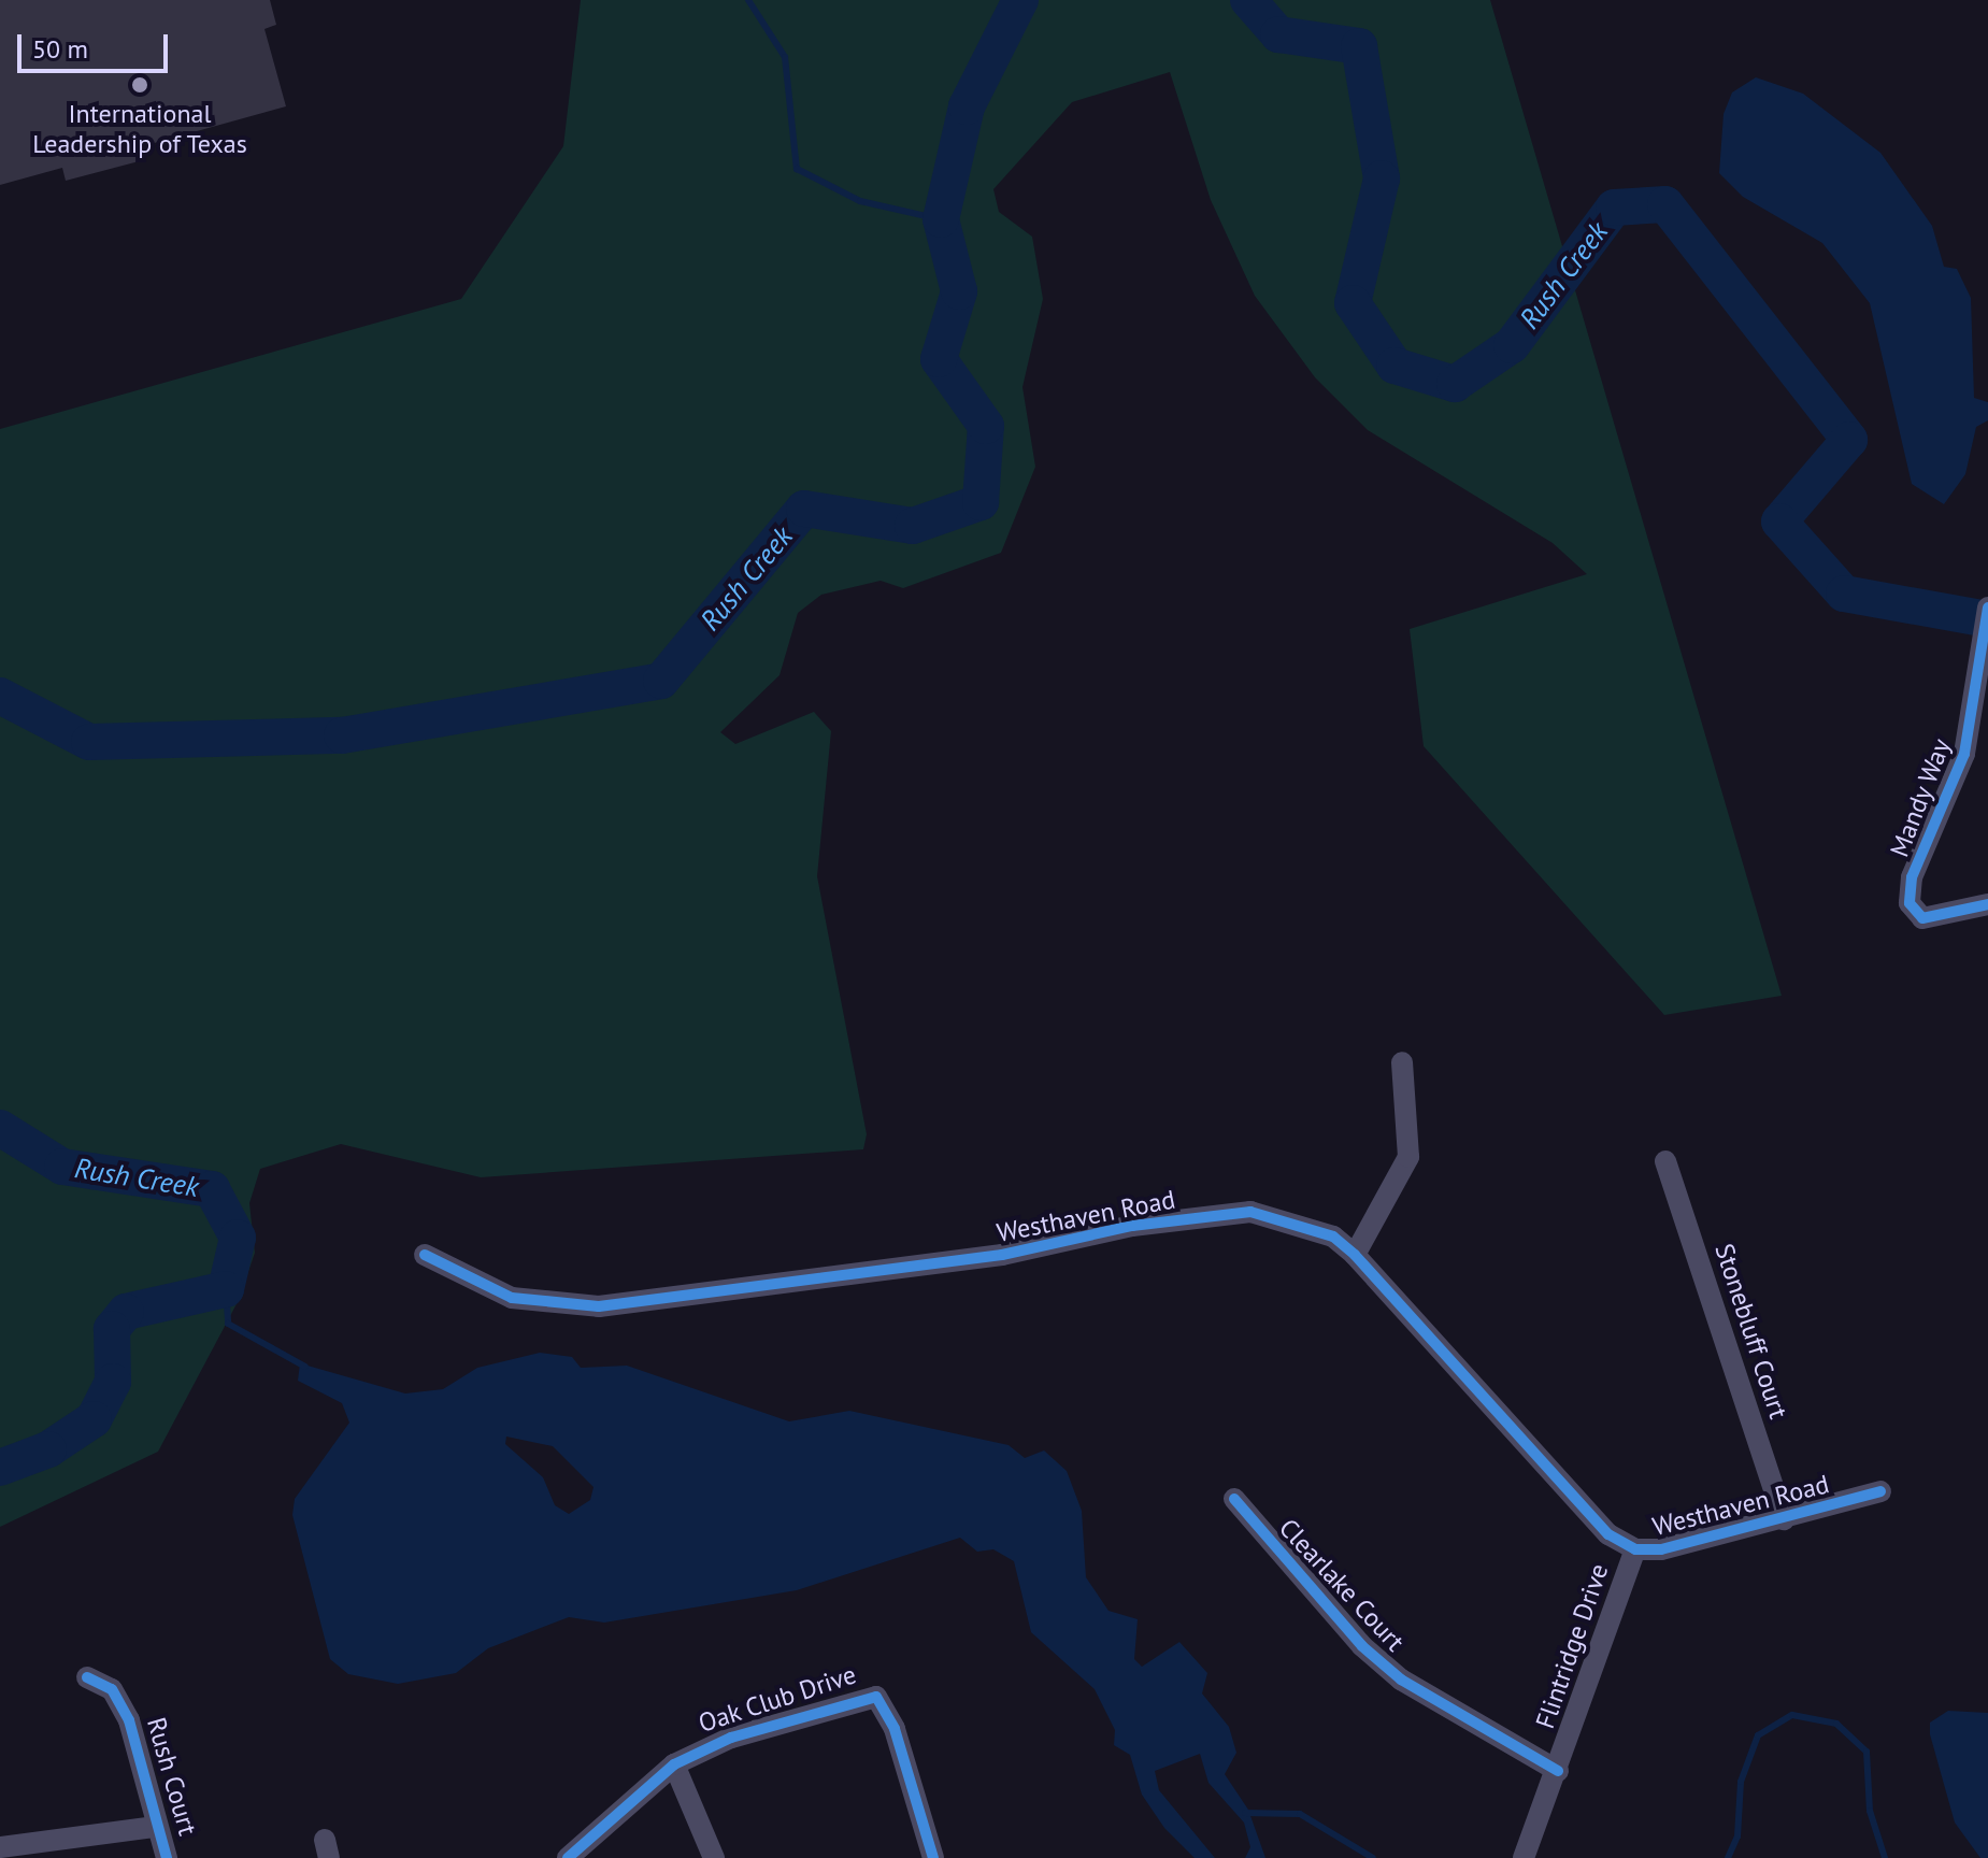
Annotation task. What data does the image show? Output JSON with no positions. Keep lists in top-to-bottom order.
{
  "streets": {
    "street": [
      "Mandy Way",
      "Westhaven Road",
      "Stonebluff Court",
      "Clearlake Court",
      "Flintridge Drive",
      "Oak Club Drive",
      "Rush Court"
    ]
  },
  "crossings": [
    ["Westhaven Road", "Stonebluff Court"],
    ["Westhaven Road", "Flintridge Drive"],
    ["Clearlake Court", "Flintridge Drive"]
  ],
  "water": ["Rush Creek"],
  "places": ["International Leadership of Texas"],
  "scale_bar": "50 m"
}
